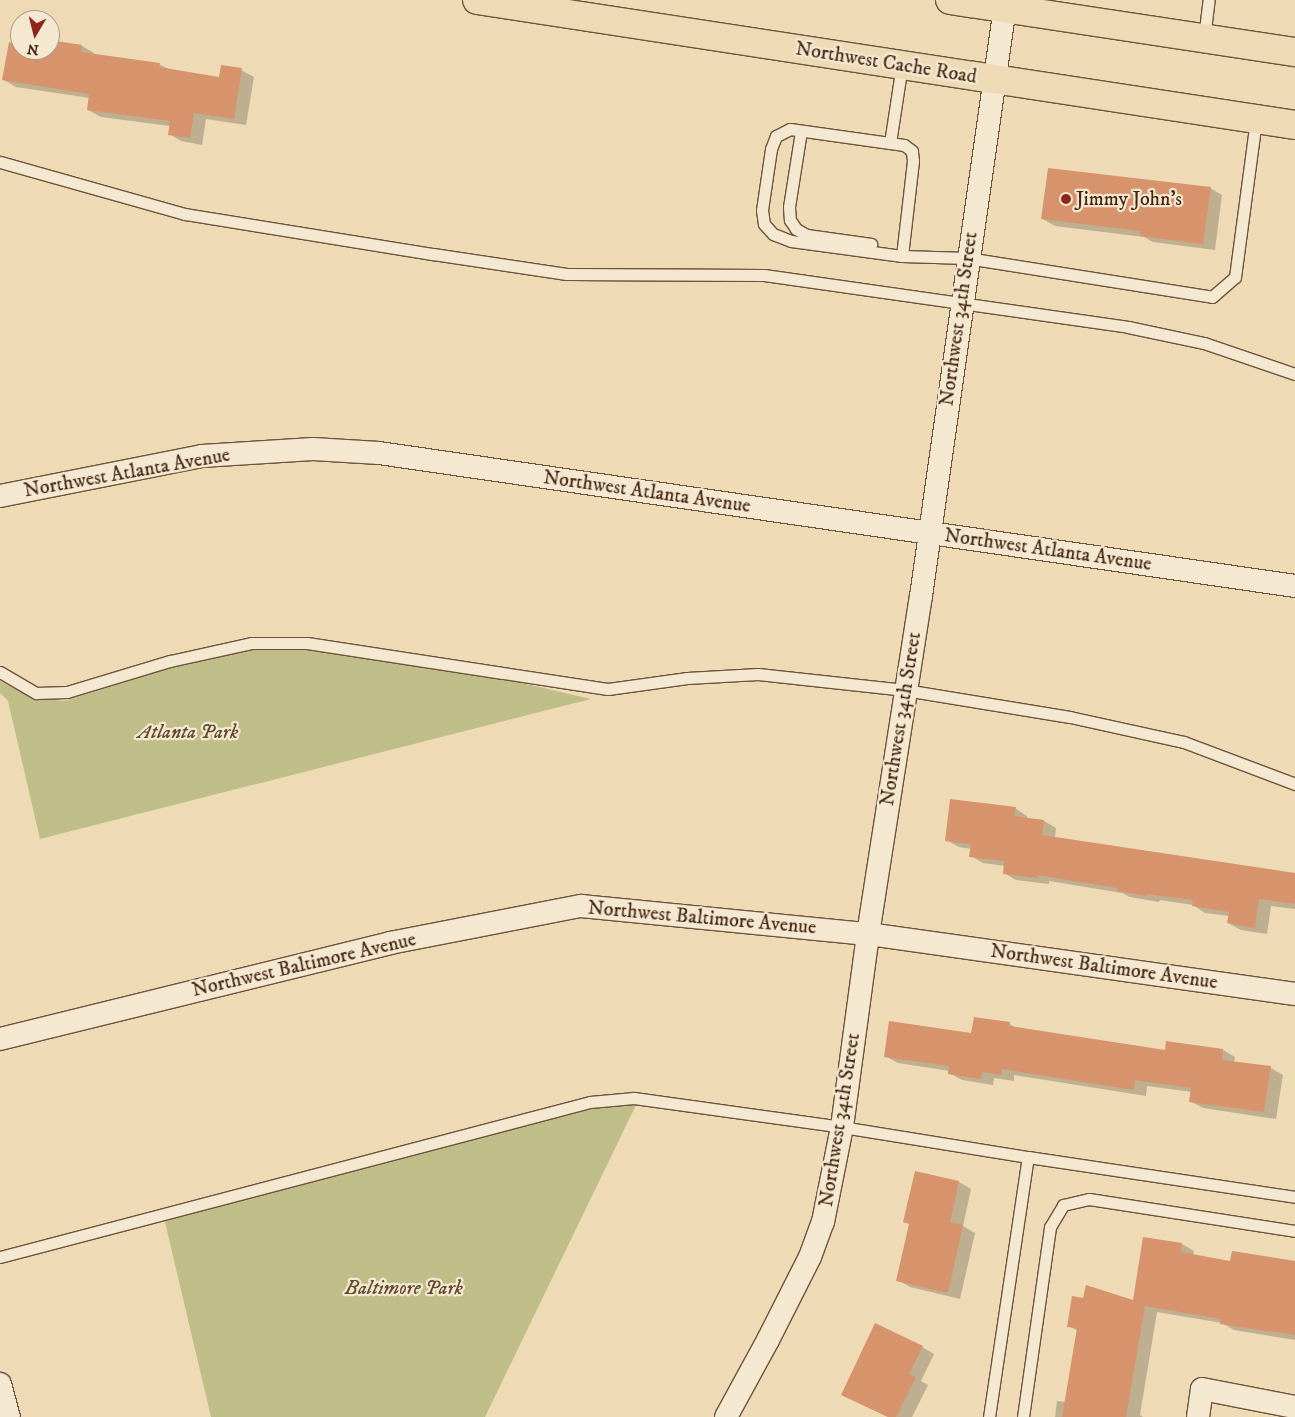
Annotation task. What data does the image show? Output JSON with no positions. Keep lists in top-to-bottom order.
{
  "streets": {
    "main road": ["Northwest Cache Road"],
    "street": ["Northwest 34th Street", "Northwest Atlanta Avenue", "Northwest Baltimore Avenue"]
  },
  "crossings": [
    ["Northwest Cache Road", "Northwest 34th Street"],
    ["Northwest 34th Street", "Northwest Atlanta Avenue"],
    ["Northwest 34th Street", "Northwest Baltimore Avenue"]
  ],
  "parks": ["Atlanta Park", "Baltimore Park"],
  "places": ["Jimmy John's"],
  "north": "bottom"
}
